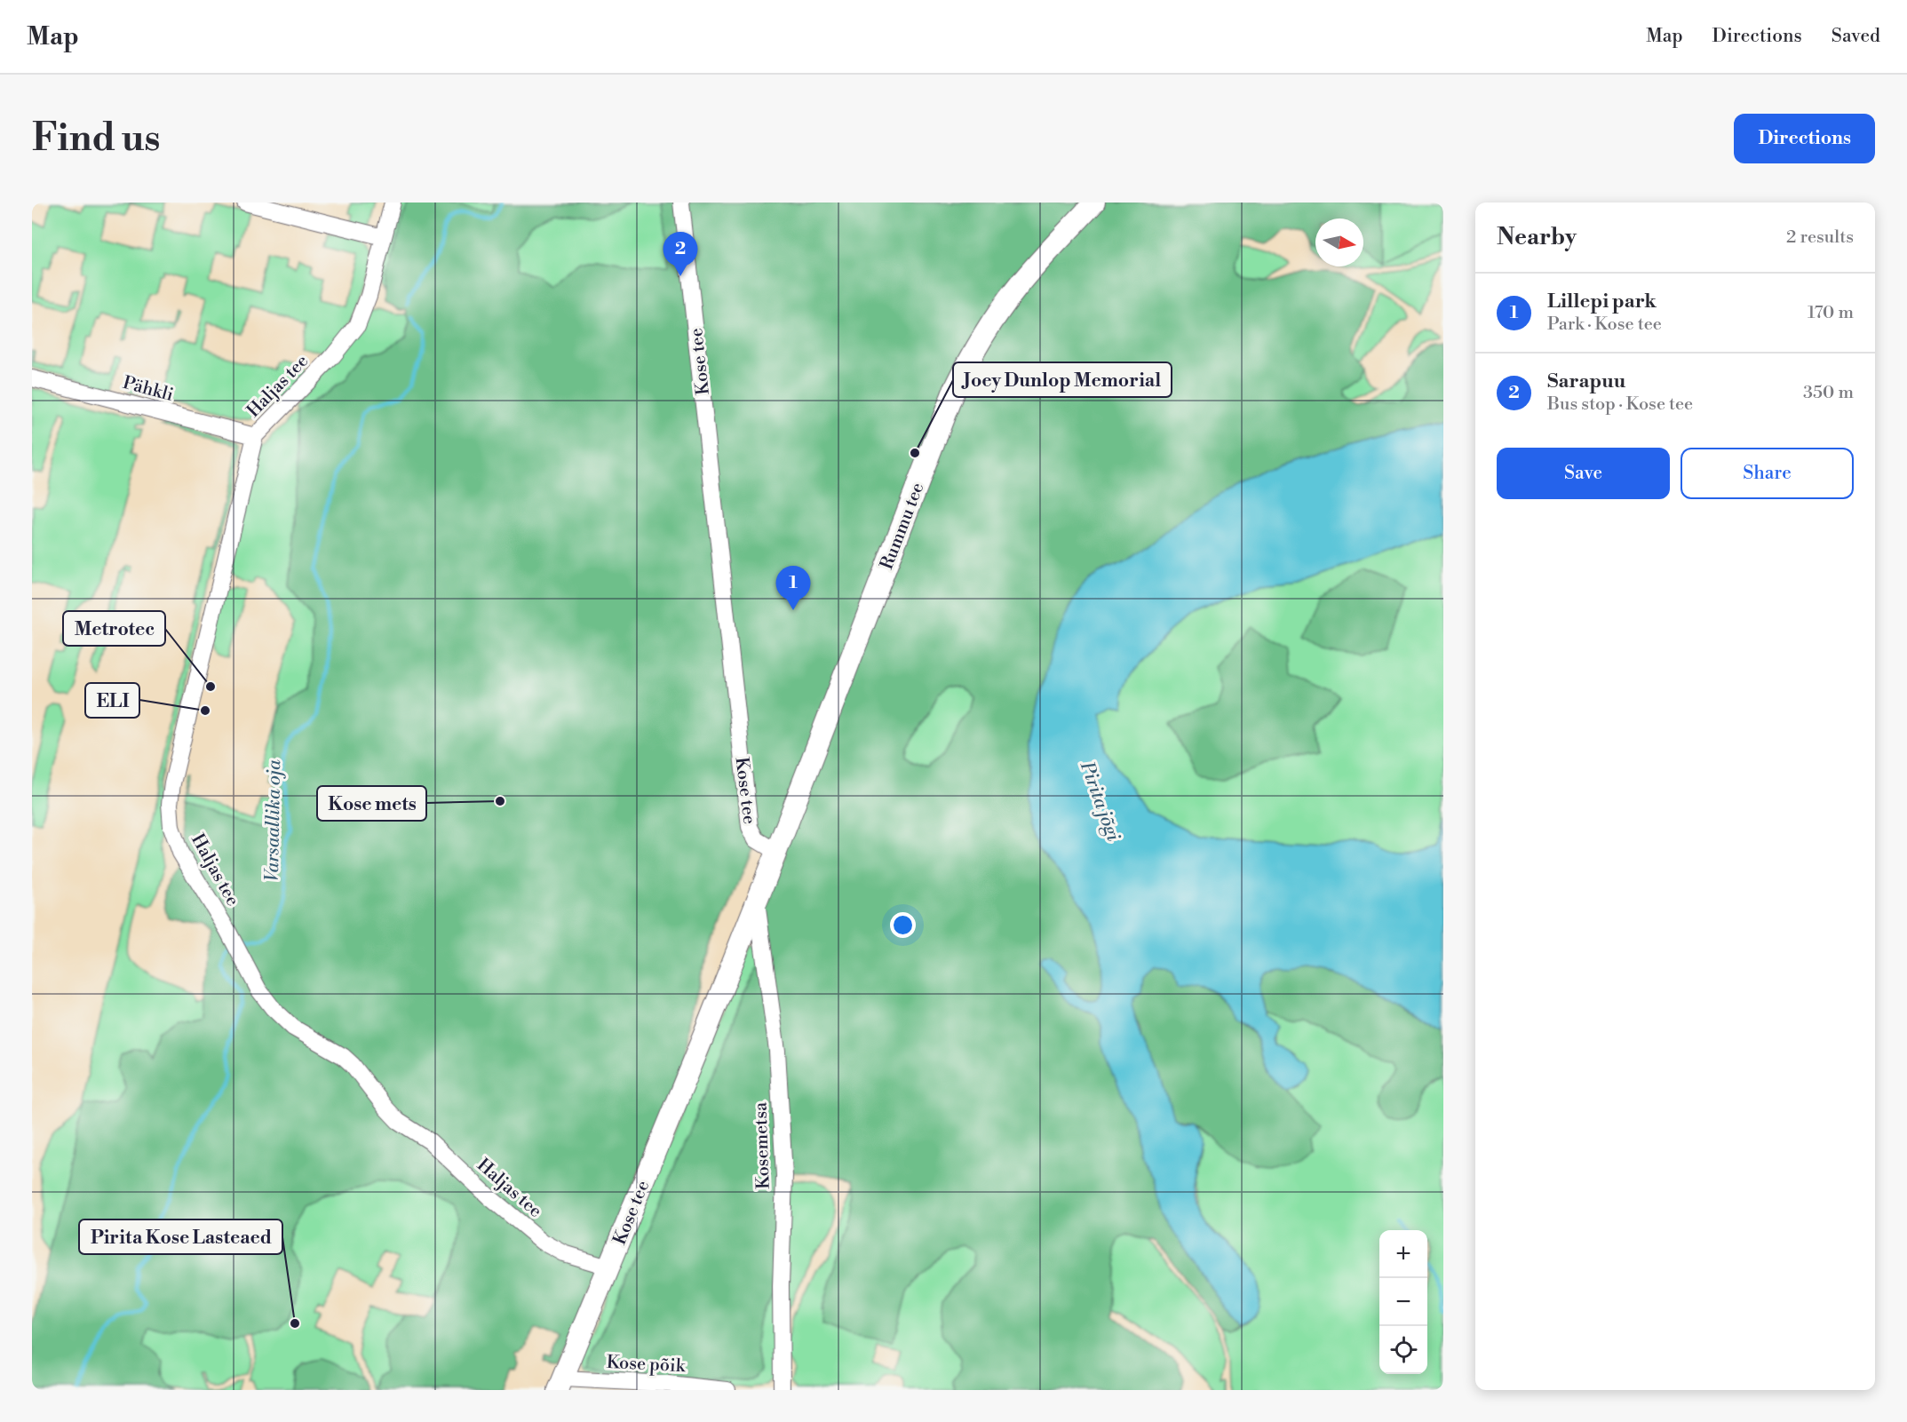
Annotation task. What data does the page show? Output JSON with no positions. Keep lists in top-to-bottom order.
{
  "streets": {
    "main road": ["Kose tee", "Rummu tee"],
    "street": [
      "Haljas tee",
      "Pähkli",
      "Kosemetsa",
      "Kose põik"
    ]
  },
  "crossings": [
    ["Kose tee", "Haljas tee"],
    ["Kose tee", "Rummu tee"],
    ["Kose tee", "Kosemetsa"],
    ["Kose tee", "Kose põik"],
    ["Haljas tee", "Pähkli"]
  ],
  "water": ["Pirita jõgi", "Varsaallika oja"],
  "places": [
    "Joey Dunlop Memorial",
    "Metrotec",
    "ELI",
    "Kose mets",
    "Pirita Kose Lasteaed"
  ],
  "north": "right",
  "page": {
    "header": "Map",
    "nav": ["Map", "Directions", "Saved"],
    "buttons": [
      "Directions",
      ["Save", "Share"]
    ],
    "title": "Find us",
    "heading": ["Nearby", "2 results"],
    "pins": ["2", "1"],
    "list": [
      {
        "mark": "1",
        "name": "Lillepi park",
        "note": "Park · Kose tee",
        "value": "170 m"
      },
      {
        "mark": "2",
        "name": "Sarapuu",
        "note": "Bus stop · Kose tee",
        "value": "350 m"
      }
    ],
    "map_buttons": ["+", "−"]
  }
}
